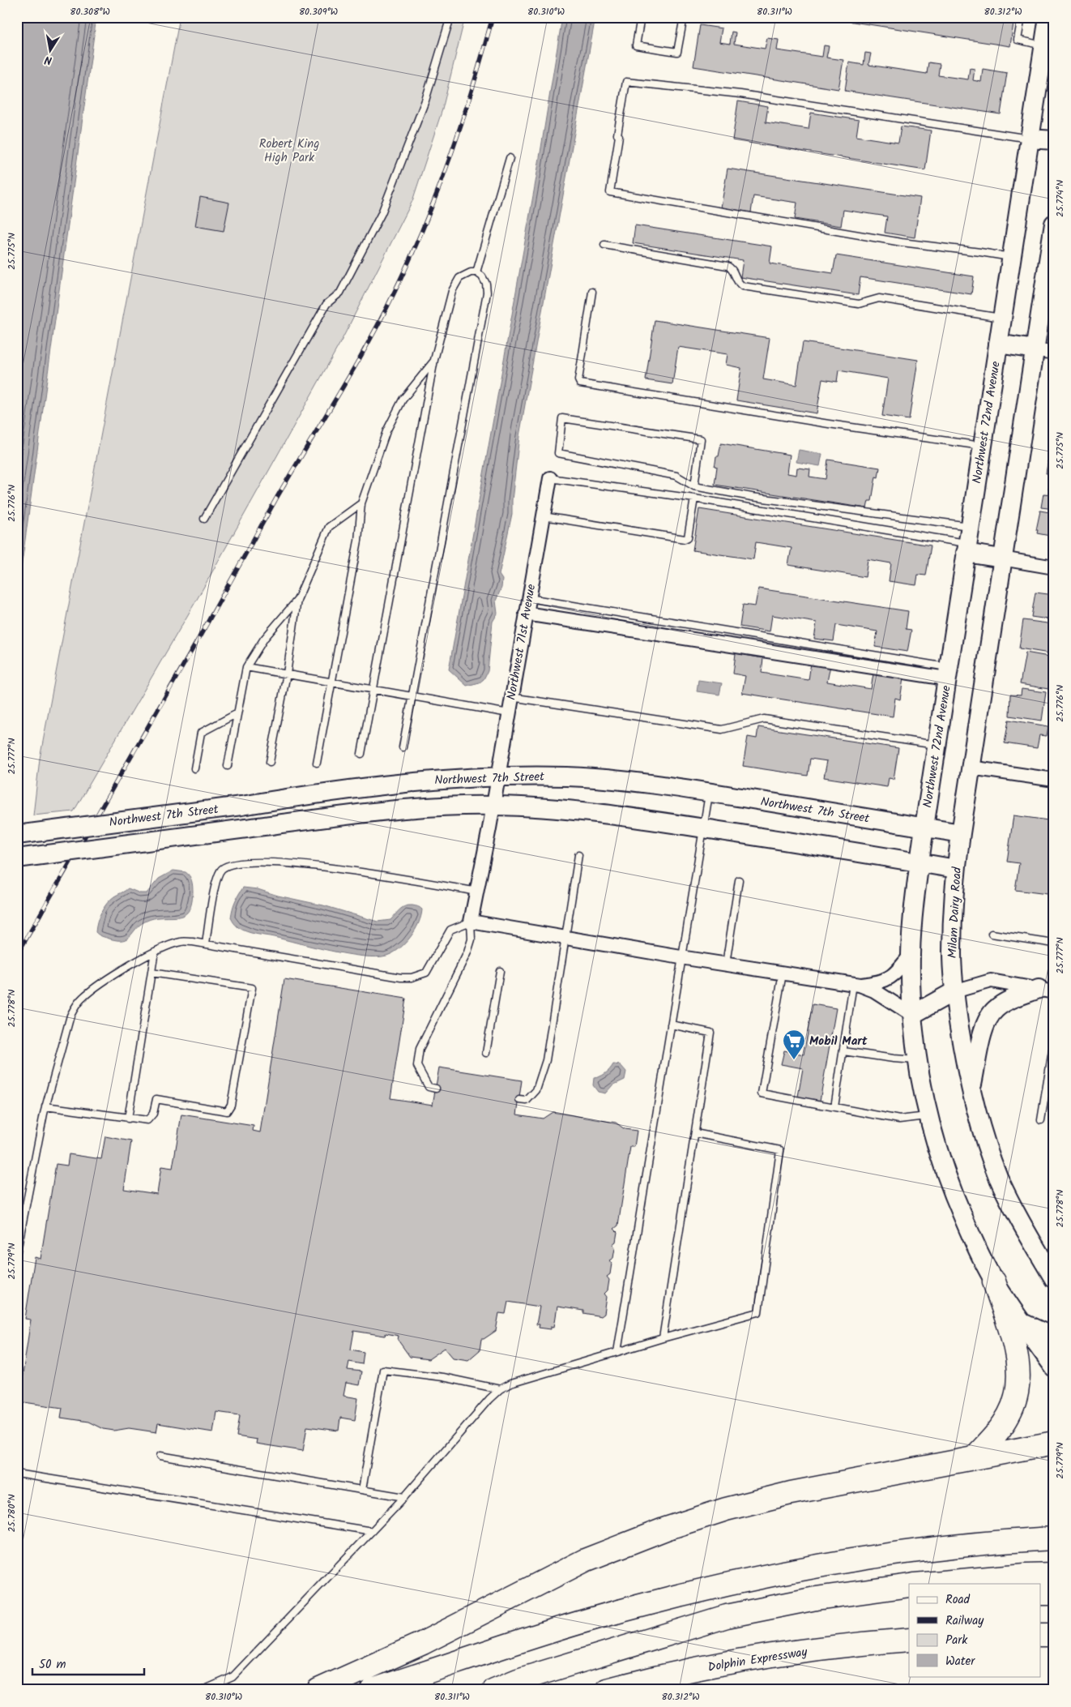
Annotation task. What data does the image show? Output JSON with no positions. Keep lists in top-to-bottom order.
{
  "streets": {
    "highway": ["Dolphin Expressway"],
    "main road": ["Northwest 72nd Avenue", "Northwest 7th Street", "Milam Dairy Road"],
    "street": ["Northwest 71st Avenue"]
  },
  "crossings": [
    ["Northwest 72nd Avenue", "Northwest 7th Street"],
    ["Northwest 71st Avenue", "Northwest 7th Street"],
    ["Northwest 7th Street", "Milam Dairy Road"]
  ],
  "parks": ["Robert King High Park"],
  "places": {
    "supermarket": ["Mobil Mart"]
  },
  "legend": [
    "Road",
    "Railway",
    "Park",
    "Water"
  ],
  "scale_bar": "50 m",
  "north": "bottom",
  "coordinates": [
    "80.308°W",
    "80.309°W",
    "80.310°W",
    "80.311°W",
    "80.312°W",
    "25.774°N",
    "25.775°N",
    "25.776°N",
    "25.777°N",
    "25.778°N",
    "25.779°N",
    "25.780°N"
  ]
}
